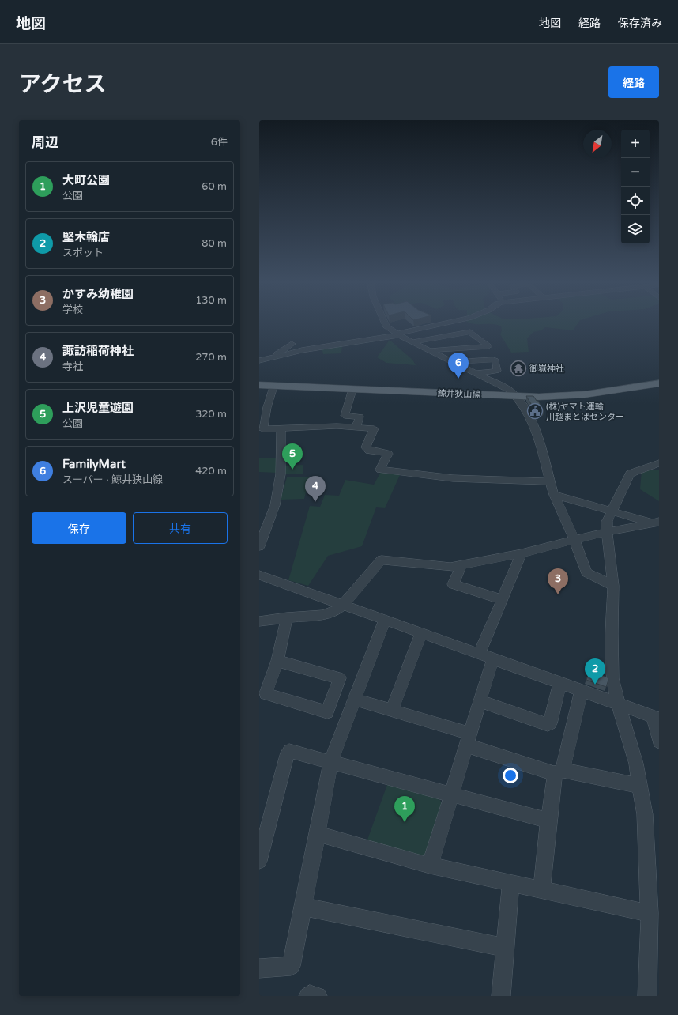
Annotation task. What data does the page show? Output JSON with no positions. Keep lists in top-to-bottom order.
{
  "streets": {
    "main road": ["鯨井狭山線"]
  },
  "places": {
    "temple": ["御嶽神社"],
    "public building": ["(株)ヤマト運輸 川越まとばセンター"]
  },
  "north": "bottom left",
  "page": {
    "header": "地図",
    "nav": ["地図", "経路", "保存済み"],
    "title": "アクセス",
    "buttons": [
      "経路",
      ["保存", "共有"]
    ],
    "heading": ["周辺", "6件"],
    "map_buttons": ["+", "−"],
    "list": [
      {
        "mark": "1",
        "name": "大町公園",
        "note": "公園",
        "value": "60 m"
      },
      {
        "mark": "2",
        "name": "堅木輪店",
        "note": "スポット",
        "value": "80 m"
      },
      {
        "mark": "3",
        "name": "かすみ幼稚園",
        "note": "学校",
        "value": "130 m"
      },
      {
        "mark": "4",
        "name": "諏訪稲荷神社",
        "note": "寺社",
        "value": "270 m"
      },
      {
        "mark": "5",
        "name": "上沢児童遊園",
        "note": "公園",
        "value": "320 m"
      },
      {
        "mark": "6",
        "name": "FamilyMart",
        "note": "スーパー · 鯨井狭山線",
        "value": "420 m"
      }
    ],
    "pins": [
      "6",
      "5",
      "4",
      "3",
      "2",
      "1"
    ]
  }
}
